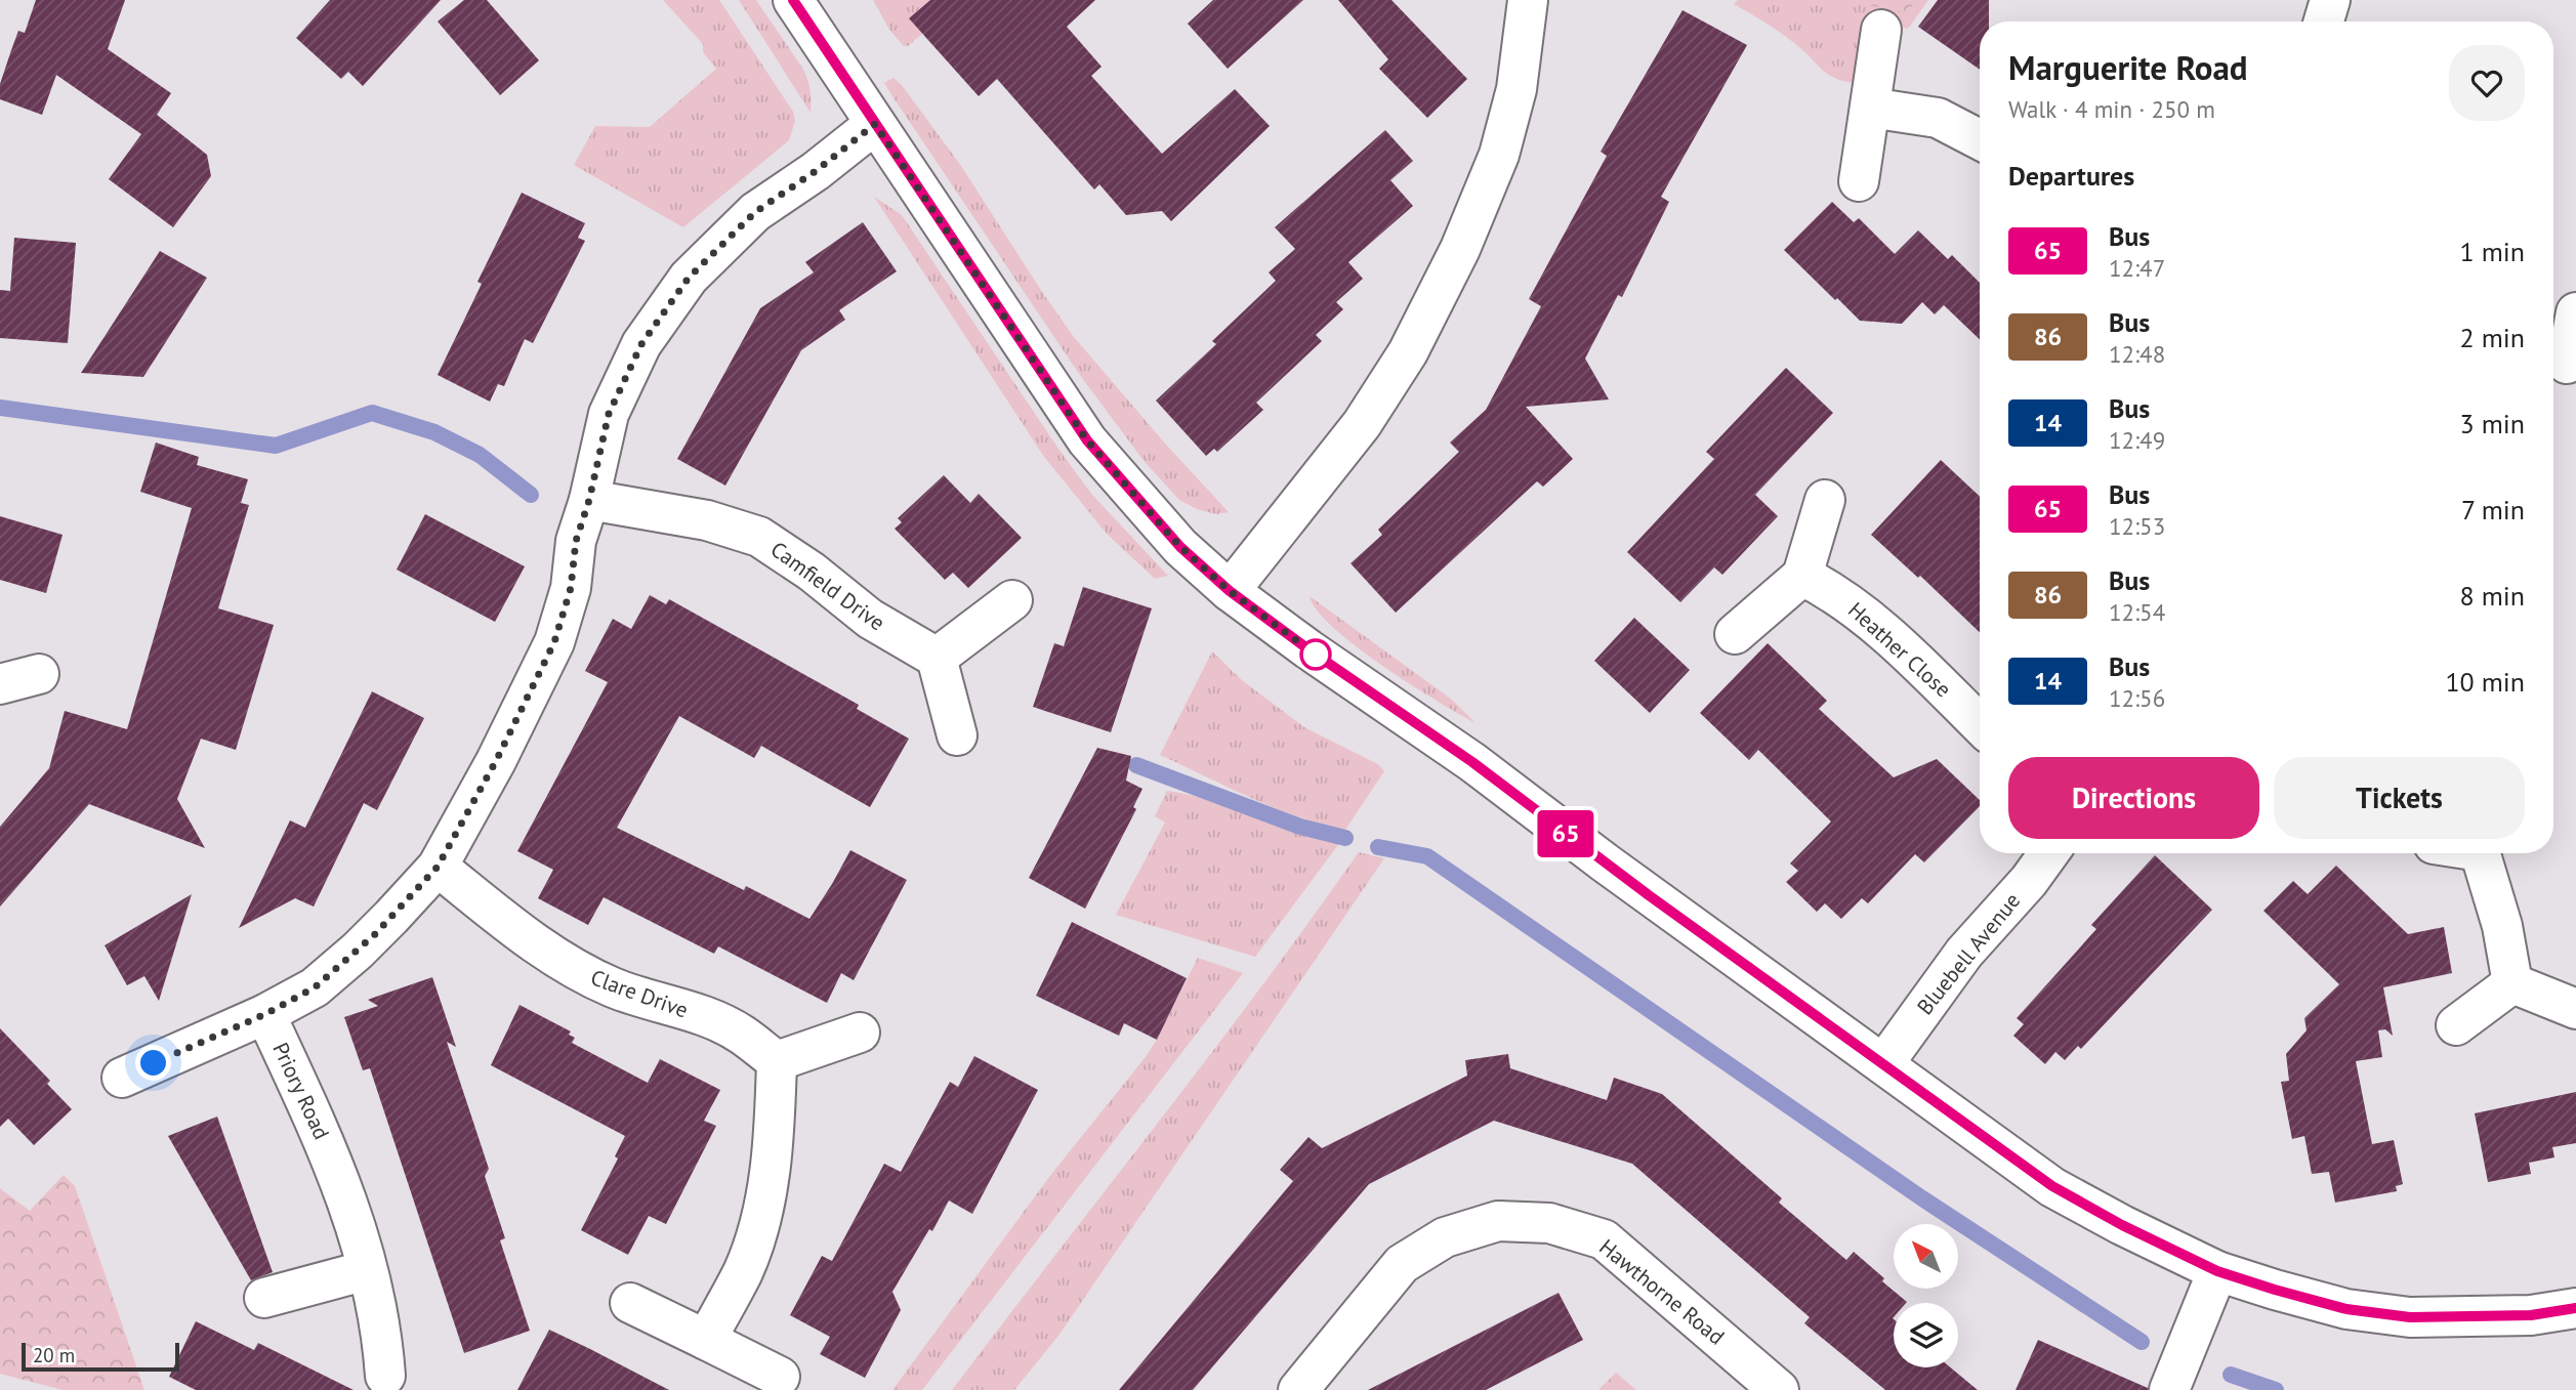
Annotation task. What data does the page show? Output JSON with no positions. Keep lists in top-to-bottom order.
{
  "streets": {
    "street": [
      "Camfield Drive",
      "Heather Close",
      "Bluebell Avenue",
      "Clare Drive",
      "Priory Road",
      "Hawthorne Road"
    ]
  },
  "crossings": [
    ["Camfield Drive", "Priory Road"],
    ["Clare Drive", "Priory Road"]
  ],
  "lines": ["bus line 65"],
  "scale_bar": "20 m",
  "north": "top left",
  "page": {
    "on_map": "65",
    "heading": [
      ["Marguerite Road", "Walk · 4 min · 250 m"],
      "Departures"
    ],
    "list": [
      {
        "mark": "65",
        "name": "Bus",
        "note": "12:47",
        "value": "1 min"
      },
      {
        "mark": "86",
        "name": "Bus",
        "note": "12:48",
        "value": "2 min"
      },
      {
        "mark": "14",
        "name": "Bus",
        "note": "12:49",
        "value": "3 min"
      },
      {
        "mark": "65",
        "name": "Bus",
        "note": "12:53",
        "value": "7 min"
      },
      {
        "mark": "86",
        "name": "Bus",
        "note": "12:54",
        "value": "8 min"
      },
      {
        "mark": "14",
        "name": "Bus",
        "note": "12:56",
        "value": "10 min"
      }
    ],
    "buttons": ["Directions", "Tickets"],
    "scale": "20 m"
  }
}
